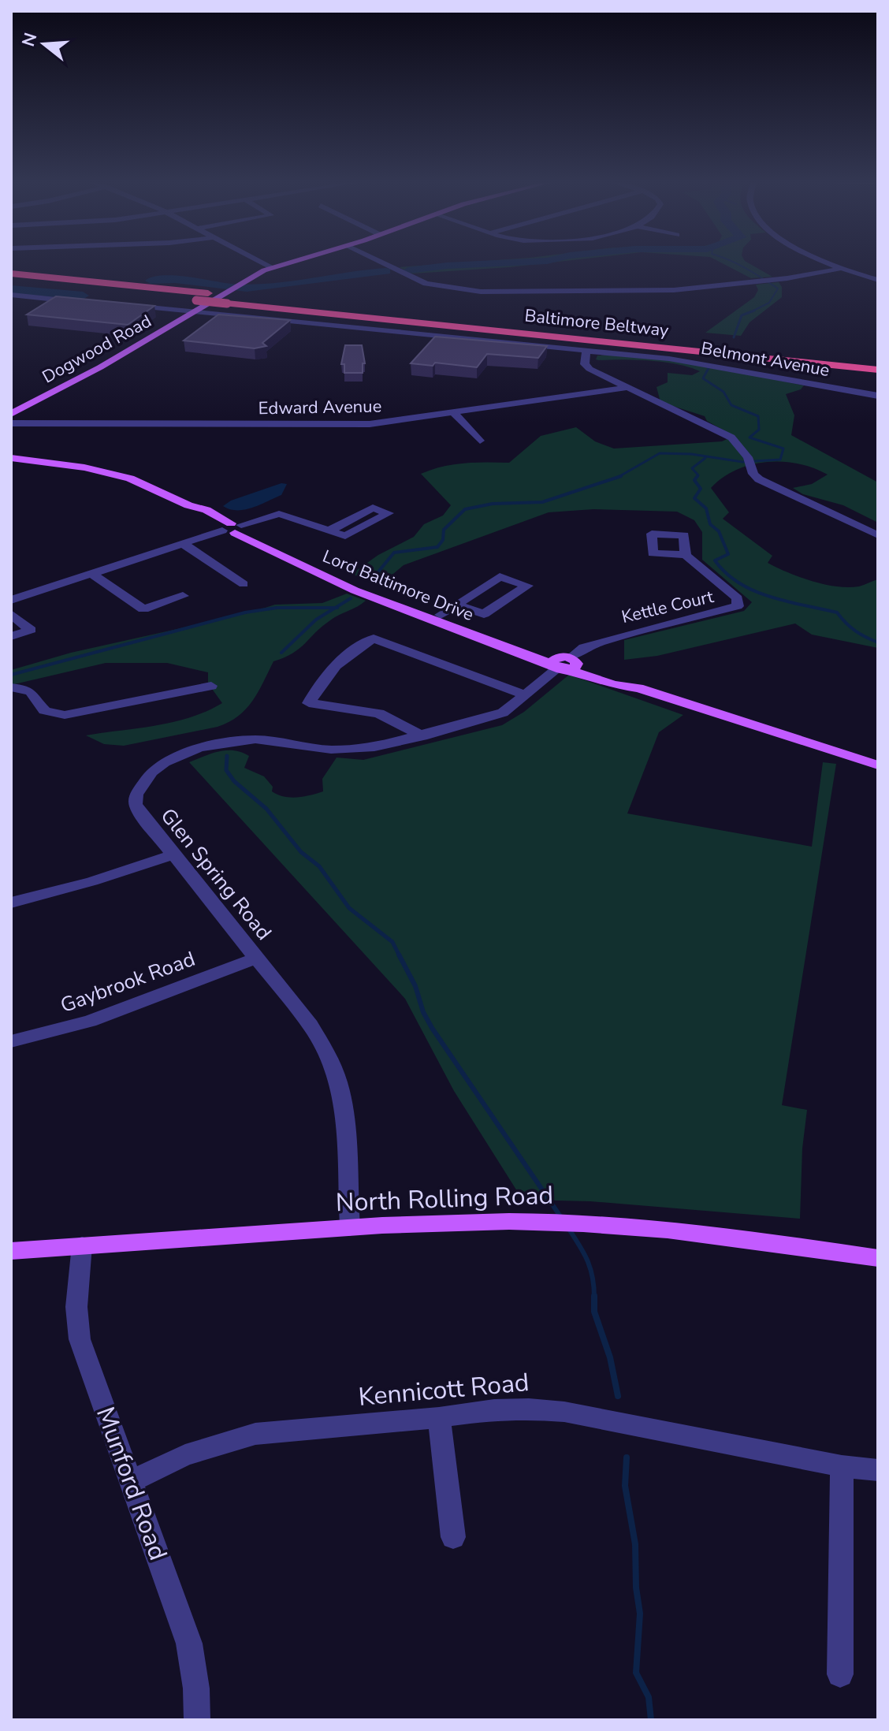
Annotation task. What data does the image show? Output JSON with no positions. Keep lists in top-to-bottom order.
{
  "streets": {
    "highway": ["Baltimore Beltway"],
    "main road": ["Dogwood Road", "Lord Baltimore Drive", "North Rolling Road"],
    "street": [
      "Belmont Avenue",
      "Edward Avenue",
      "Kettle Court",
      "Glen Spring Road",
      "Gaybrook Road",
      "Kennicott Road",
      "Munford Road"
    ]
  },
  "crossings": [
    ["Baltimore Beltway", "Dogwood Road"],
    ["Dogwood Road", "Belmont Avenue"],
    ["Lord Baltimore Drive", "Kettle Court"],
    ["Lord Baltimore Drive", "Glen Spring Road"],
    ["Kettle Court", "Glen Spring Road"],
    ["Glen Spring Road", "Gaybrook Road"],
    ["Glen Spring Road", "North Rolling Road"],
    ["North Rolling Road", "Munford Road"],
    ["Kennicott Road", "Munford Road"]
  ],
  "north": "left"
}
